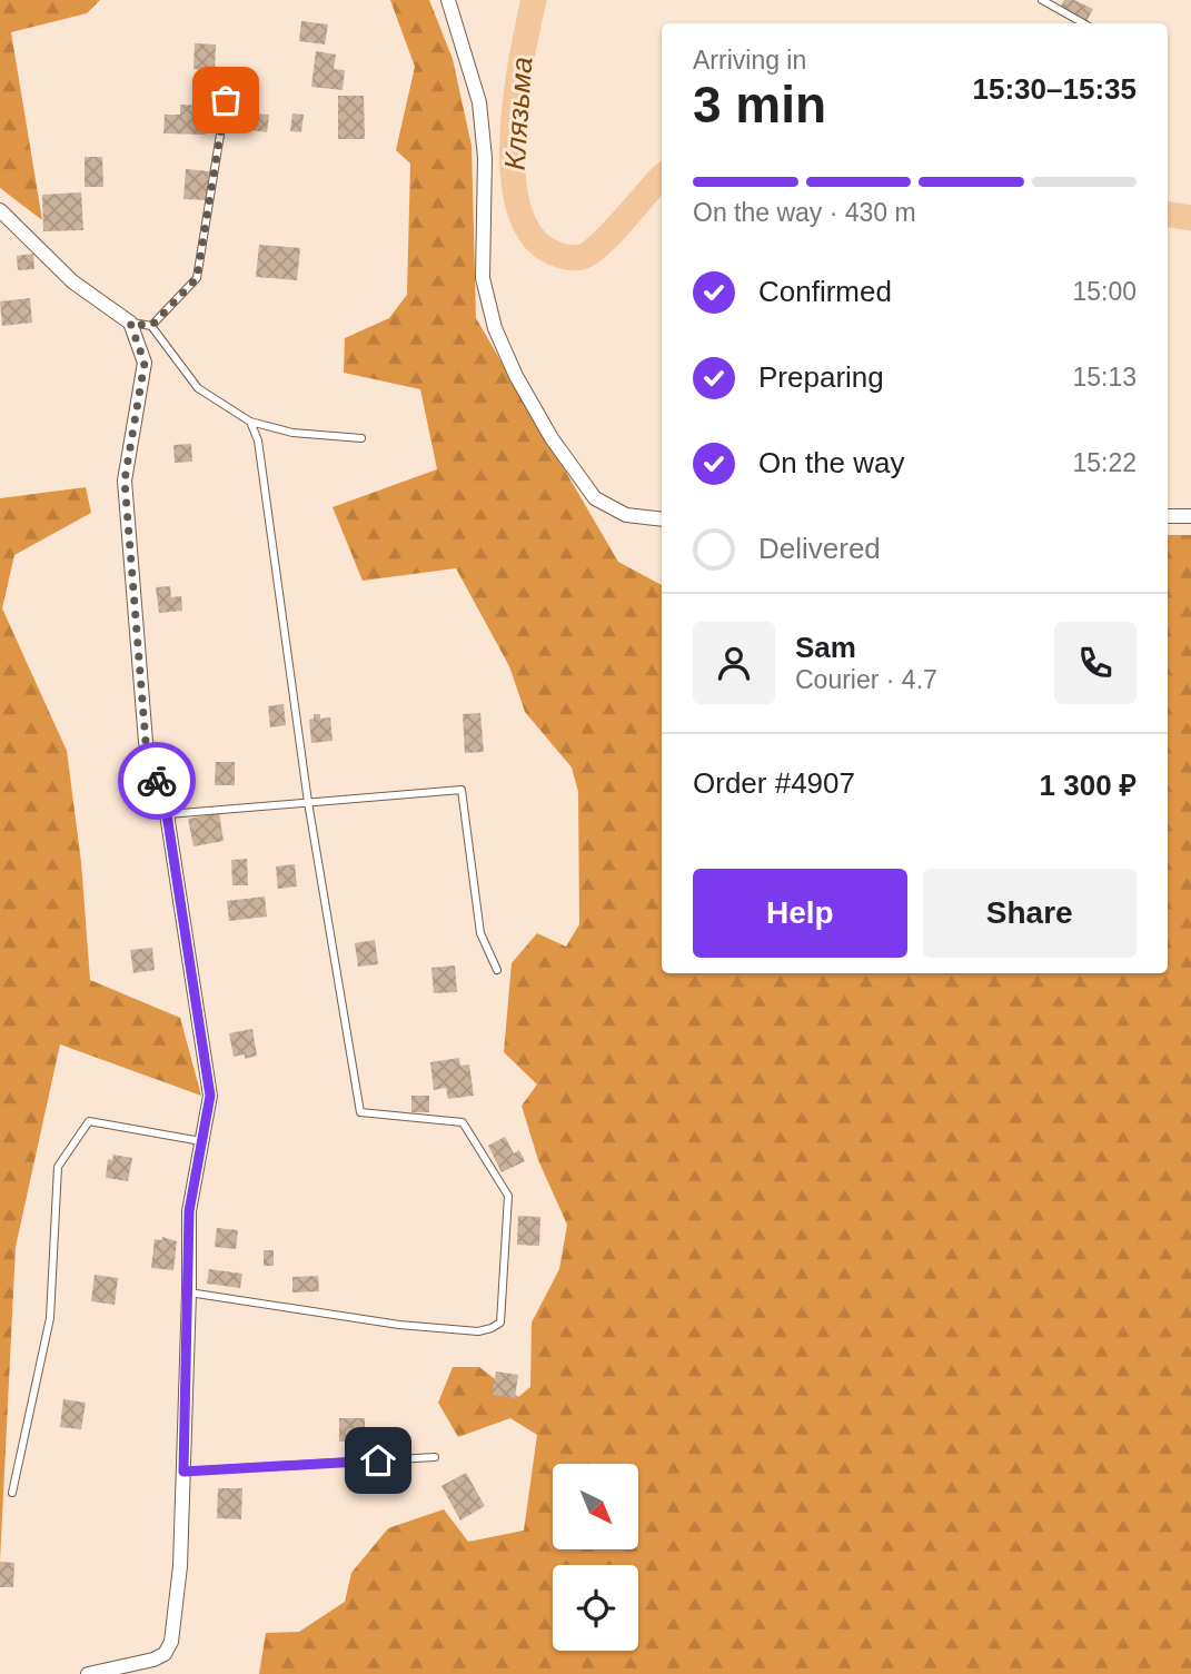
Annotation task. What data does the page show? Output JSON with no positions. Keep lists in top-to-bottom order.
{
  "water": ["Клязьма"],
  "north": "bottom right",
  "page": {
    "heading": ["3 min", "Arriving in", "15:30–15:35"],
    "panel": [
      "Sam",
      "Courier · 4.7",
      "Order #4907",
      "1 300 ₽"
    ],
    "bar": "On the way · 430 m",
    "list": [
      ["Confirmed", "15:00"],
      ["Preparing", "15:13"],
      ["On the way", "15:22"],
      "Delivered"
    ],
    "buttons": ["Help", "Share"]
  }
}
